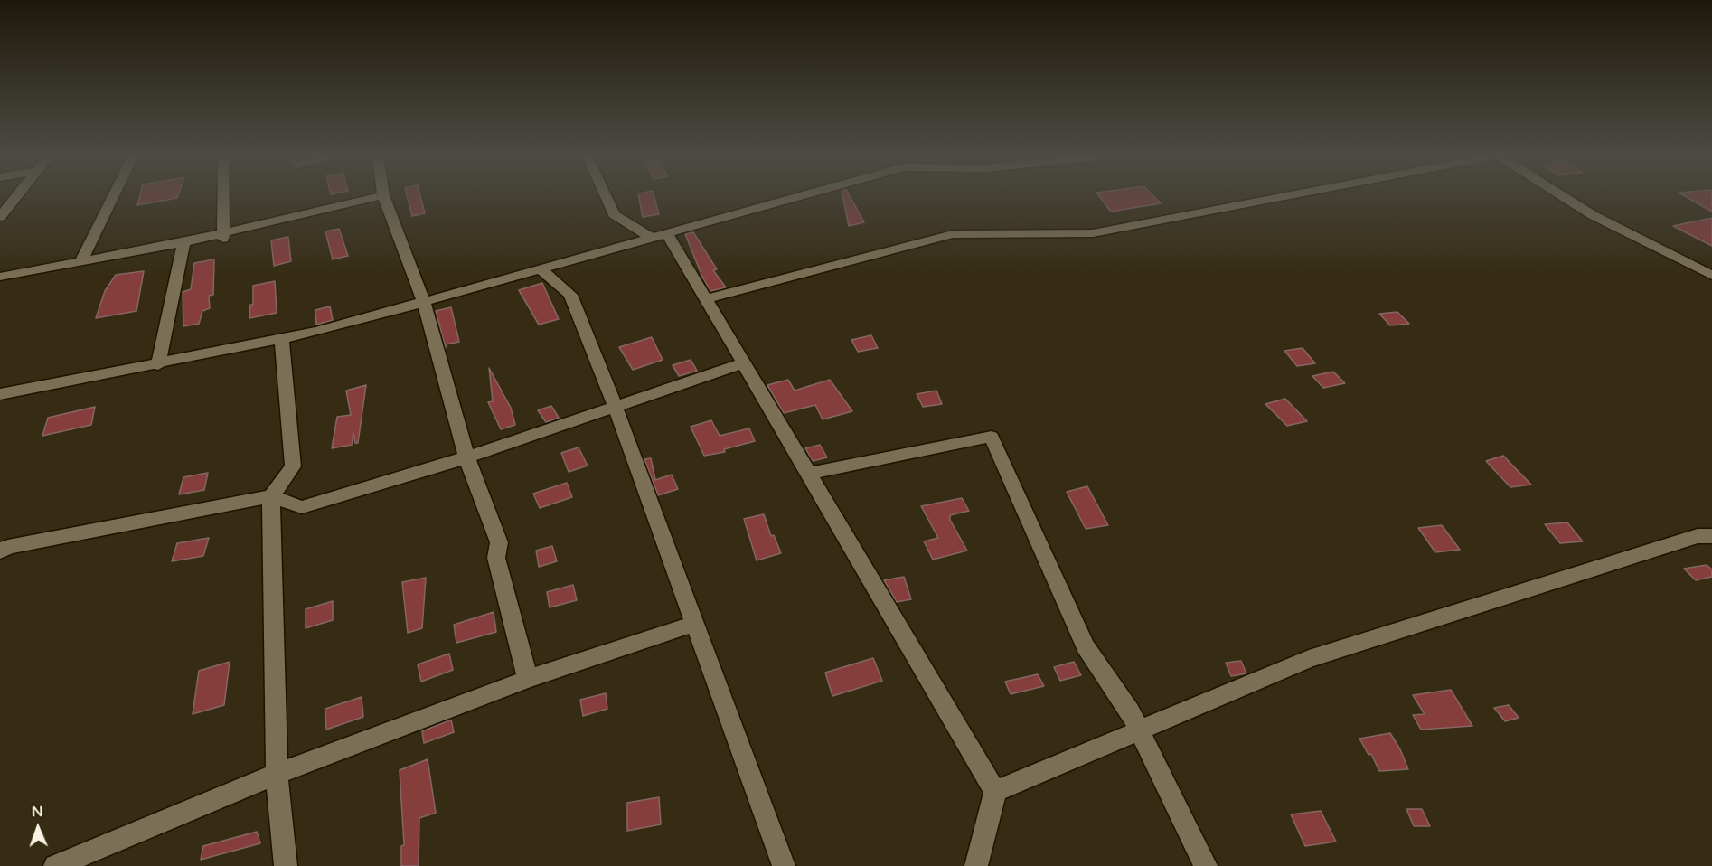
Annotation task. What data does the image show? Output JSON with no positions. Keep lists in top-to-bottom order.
{
  "north": "top"
}
